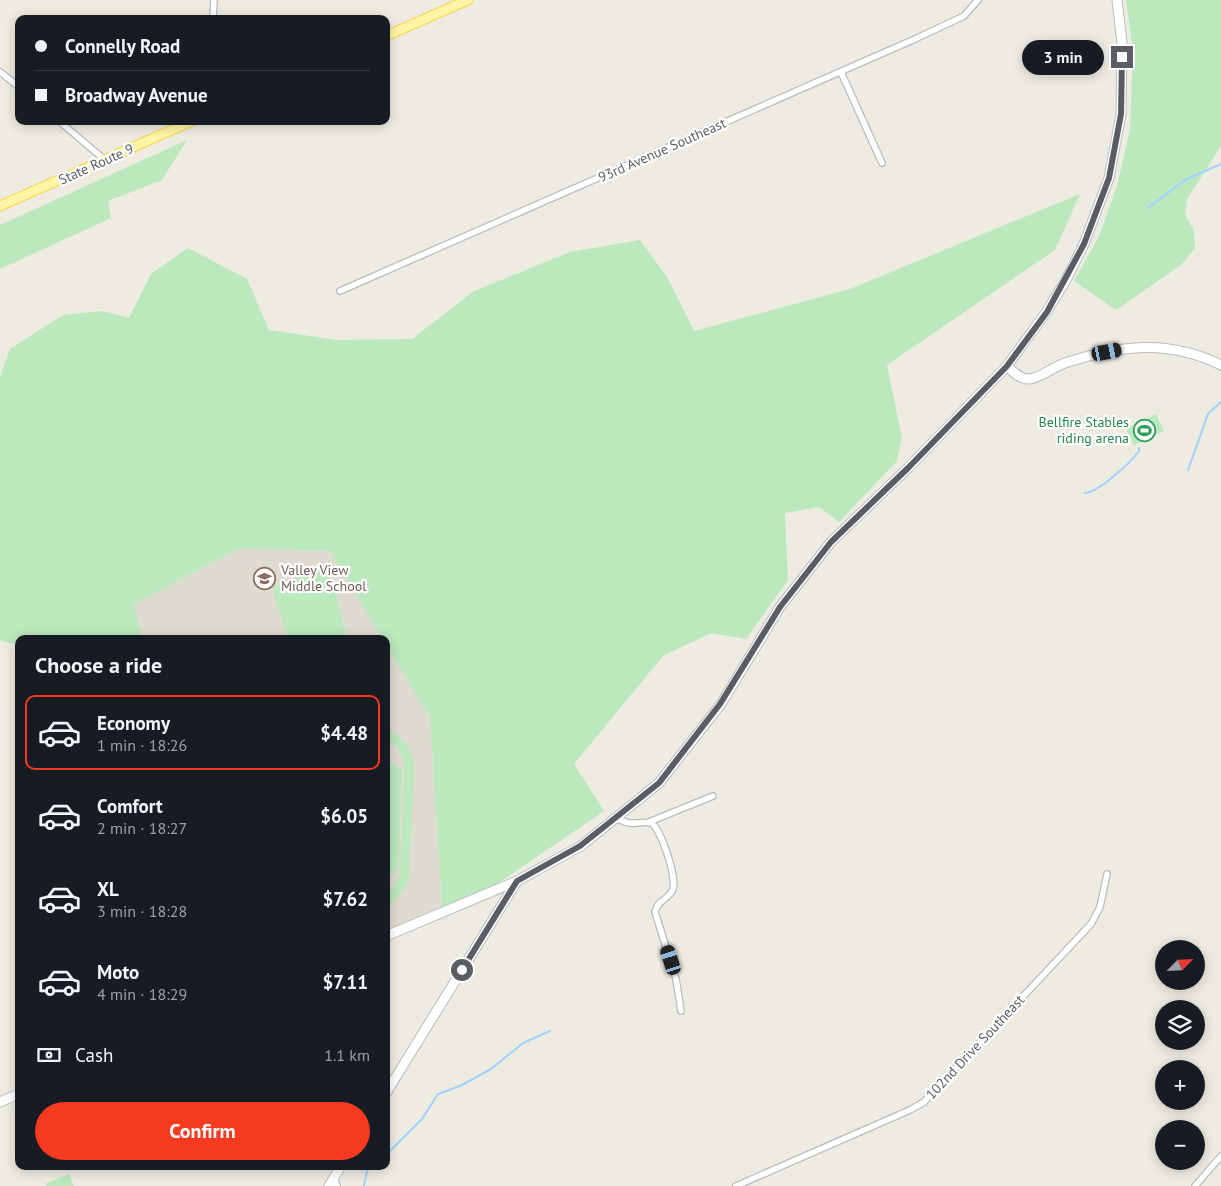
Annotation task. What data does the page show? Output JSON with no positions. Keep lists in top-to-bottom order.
{
  "streets": {
    "main road": ["State Route 9"],
    "street": ["93rd Avenue Southeast", "102nd Drive Southeast"]
  },
  "places": {
    "sports": ["Bellfire Stables riding arena"],
    "school or university": ["Valley View Middle School"]
  },
  "north": "top right",
  "page": {
    "banner": ["Connelly Road", "Broadway Avenue"],
    "bubble": "3 min",
    "heading": "Choose a ride",
    "list": [
      {
        "name": "Economy",
        "note": "1 min · 18:26",
        "value": "$4.48"
      },
      {
        "name": "Comfort",
        "note": "2 min · 18:27",
        "value": "$6.05"
      },
      {
        "name": "XL",
        "note": "3 min · 18:28",
        "value": "$7.62"
      },
      {
        "name": "Moto",
        "note": "4 min · 18:29",
        "value": "$7.11"
      }
    ],
    "map_buttons": ["+", "−"],
    "pay": ["Cash", "1.1 km"],
    "buttons": "Confirm"
  }
}
